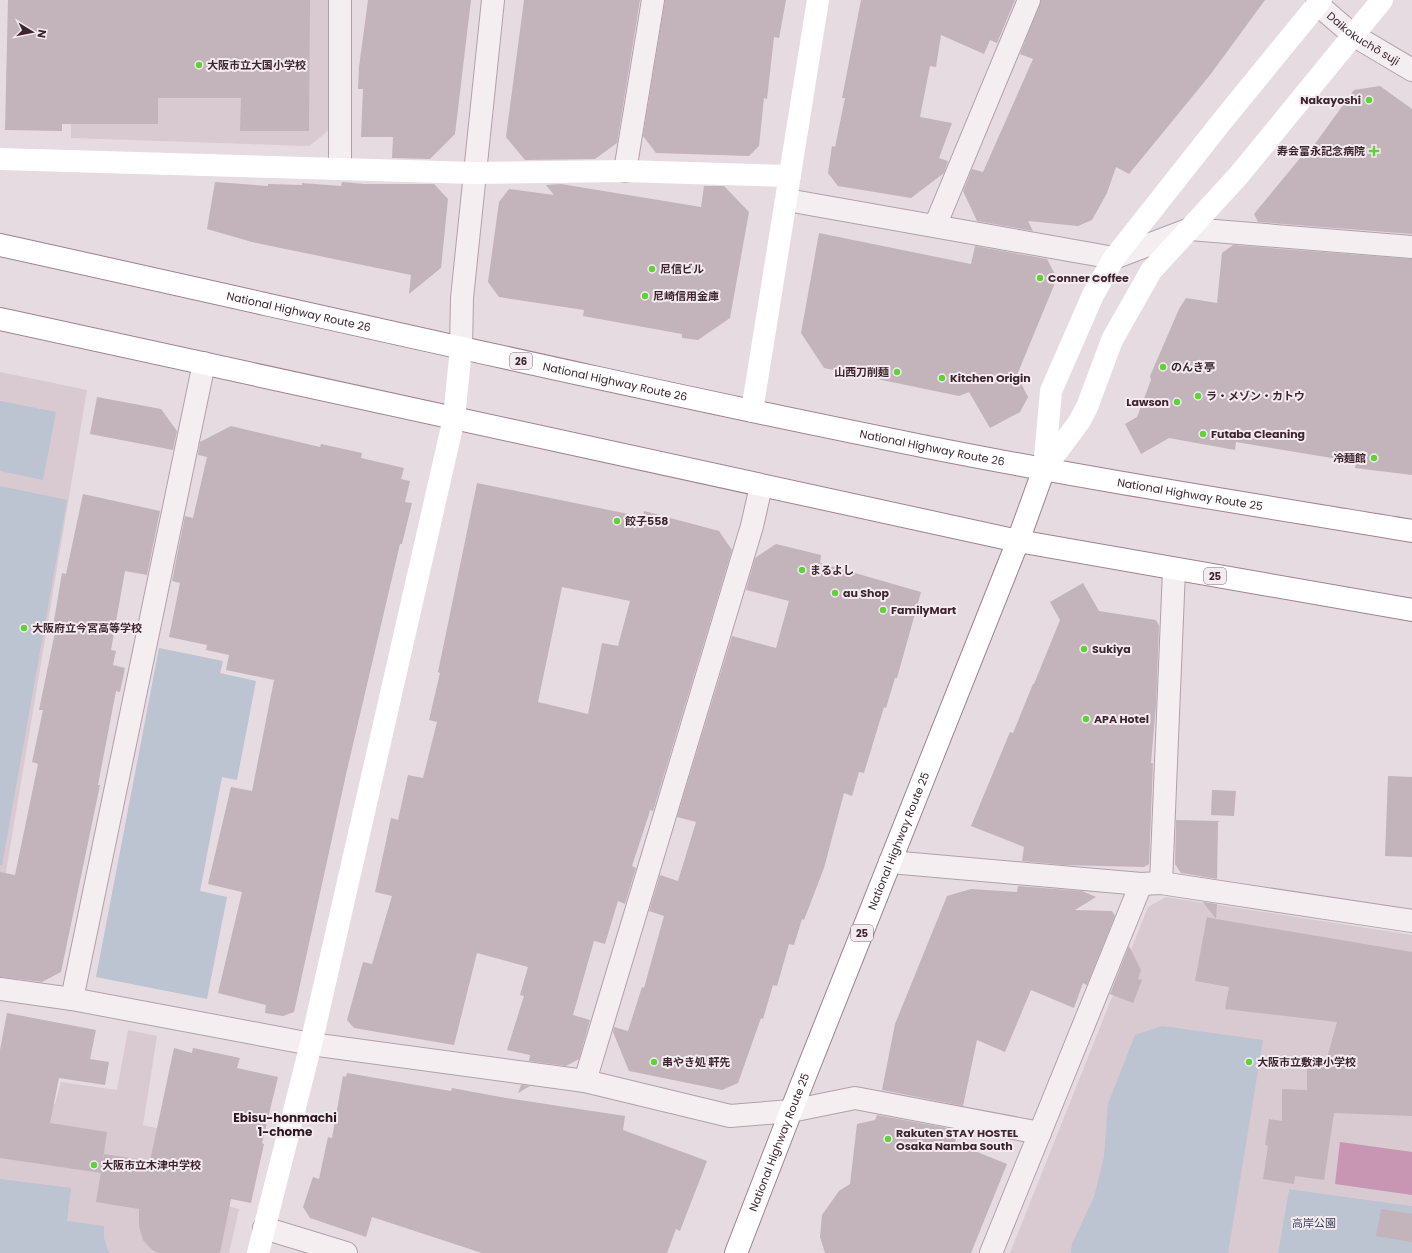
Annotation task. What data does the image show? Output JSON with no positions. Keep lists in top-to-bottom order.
{
  "streets": {
    "main road": [
      "National Highway Route 26",
      "26",
      "National Highway Route 25",
      "25"
    ],
    "street": ["Daikokuchō suji"]
  },
  "crossings": [
    ["National Highway Route 26", "National Highway Route 25"],
    ["National Highway Route 25", "25"]
  ],
  "districts": ["Ebisu-honmachi 1-chome"],
  "parks": ["高岸公園"],
  "places": {
    "other": [
      "大阪市立大国小学校",
      "Nakayoshi",
      "尼信ビル",
      "Conner Coffee",
      "尼崎信用金庫",
      "のんき亭",
      "山西刀削麺",
      "Kitchen Origin",
      "ラ・メゾン・カトウ",
      "Lawson",
      "Futaba Cleaning",
      "冷麺館",
      "餃子558",
      "まるよし",
      "au Shop",
      "FamilyMart",
      "大阪府立今宮高等学校",
      "Sukiya",
      "APA Hotel",
      "串やき処 軒先",
      "大阪市立敷津小学校",
      "Rakuten STAY HOSTEL Osaka Namba South",
      "大阪市立木津中学校"
    ],
    "health": ["寿会富永記念病院"]
  },
  "north": "right"
}
